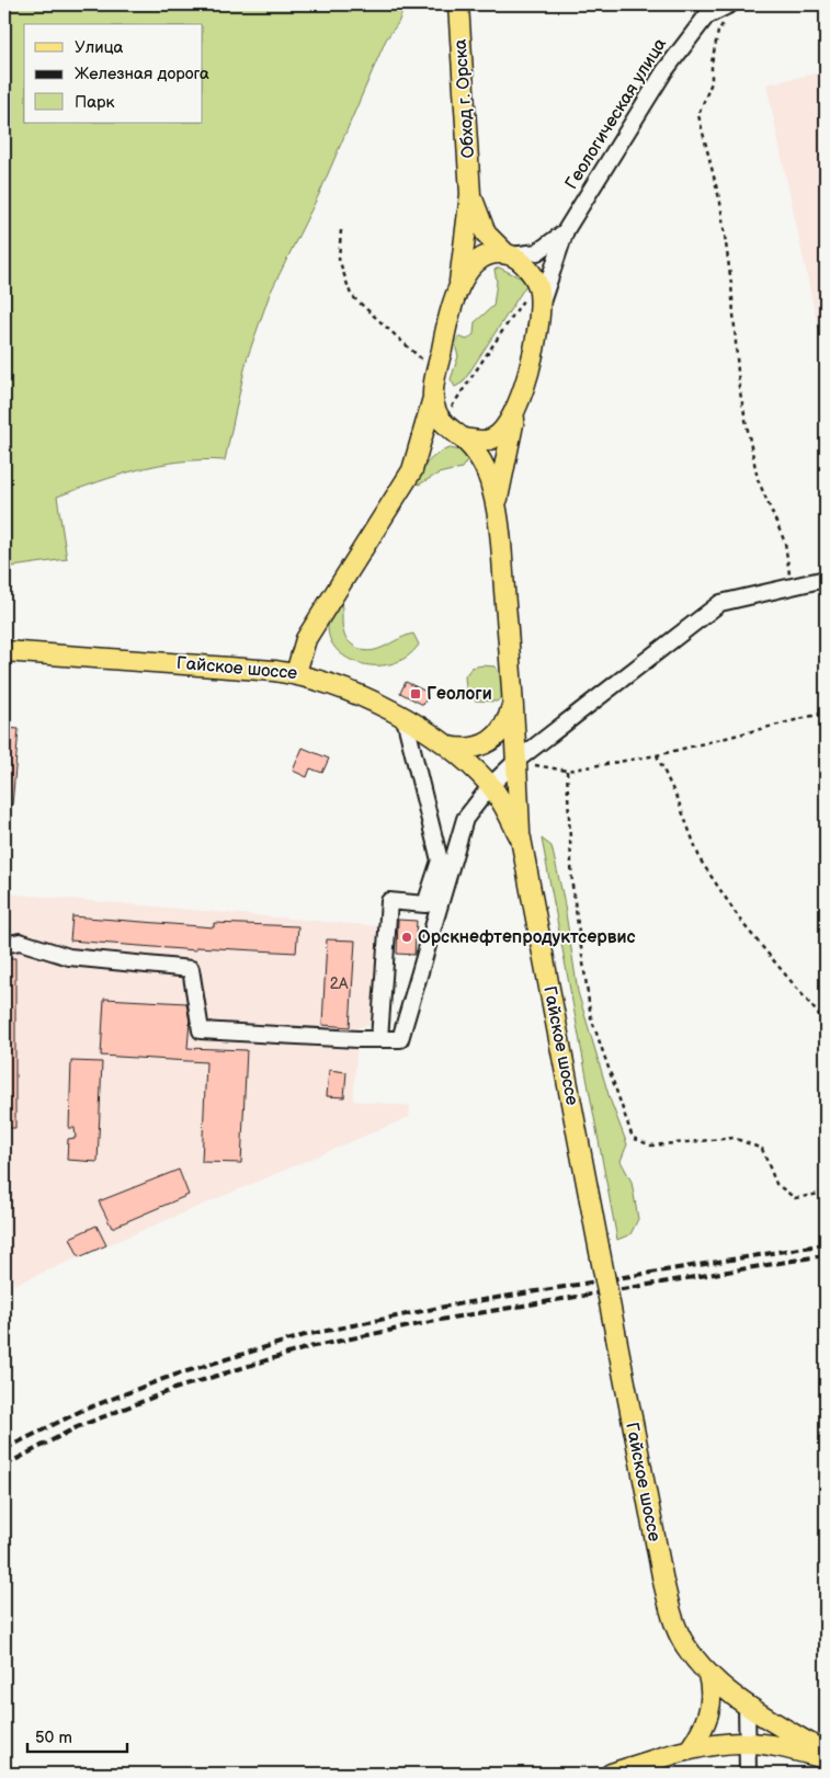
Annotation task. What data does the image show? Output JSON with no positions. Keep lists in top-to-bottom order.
{
  "streets": {
    "main road": ["Обход г. Орска", "Гайское шоссе"],
    "street": ["Геологическая улица"]
  },
  "places": {
    "transit": ["Геологи"],
    "other": ["Орскнефтепродуктсервис"]
  },
  "house_numbers": ["2А"],
  "legend": ["Улица", "Железная дорога", "Парк"],
  "scale_bar": "50 m"
}
